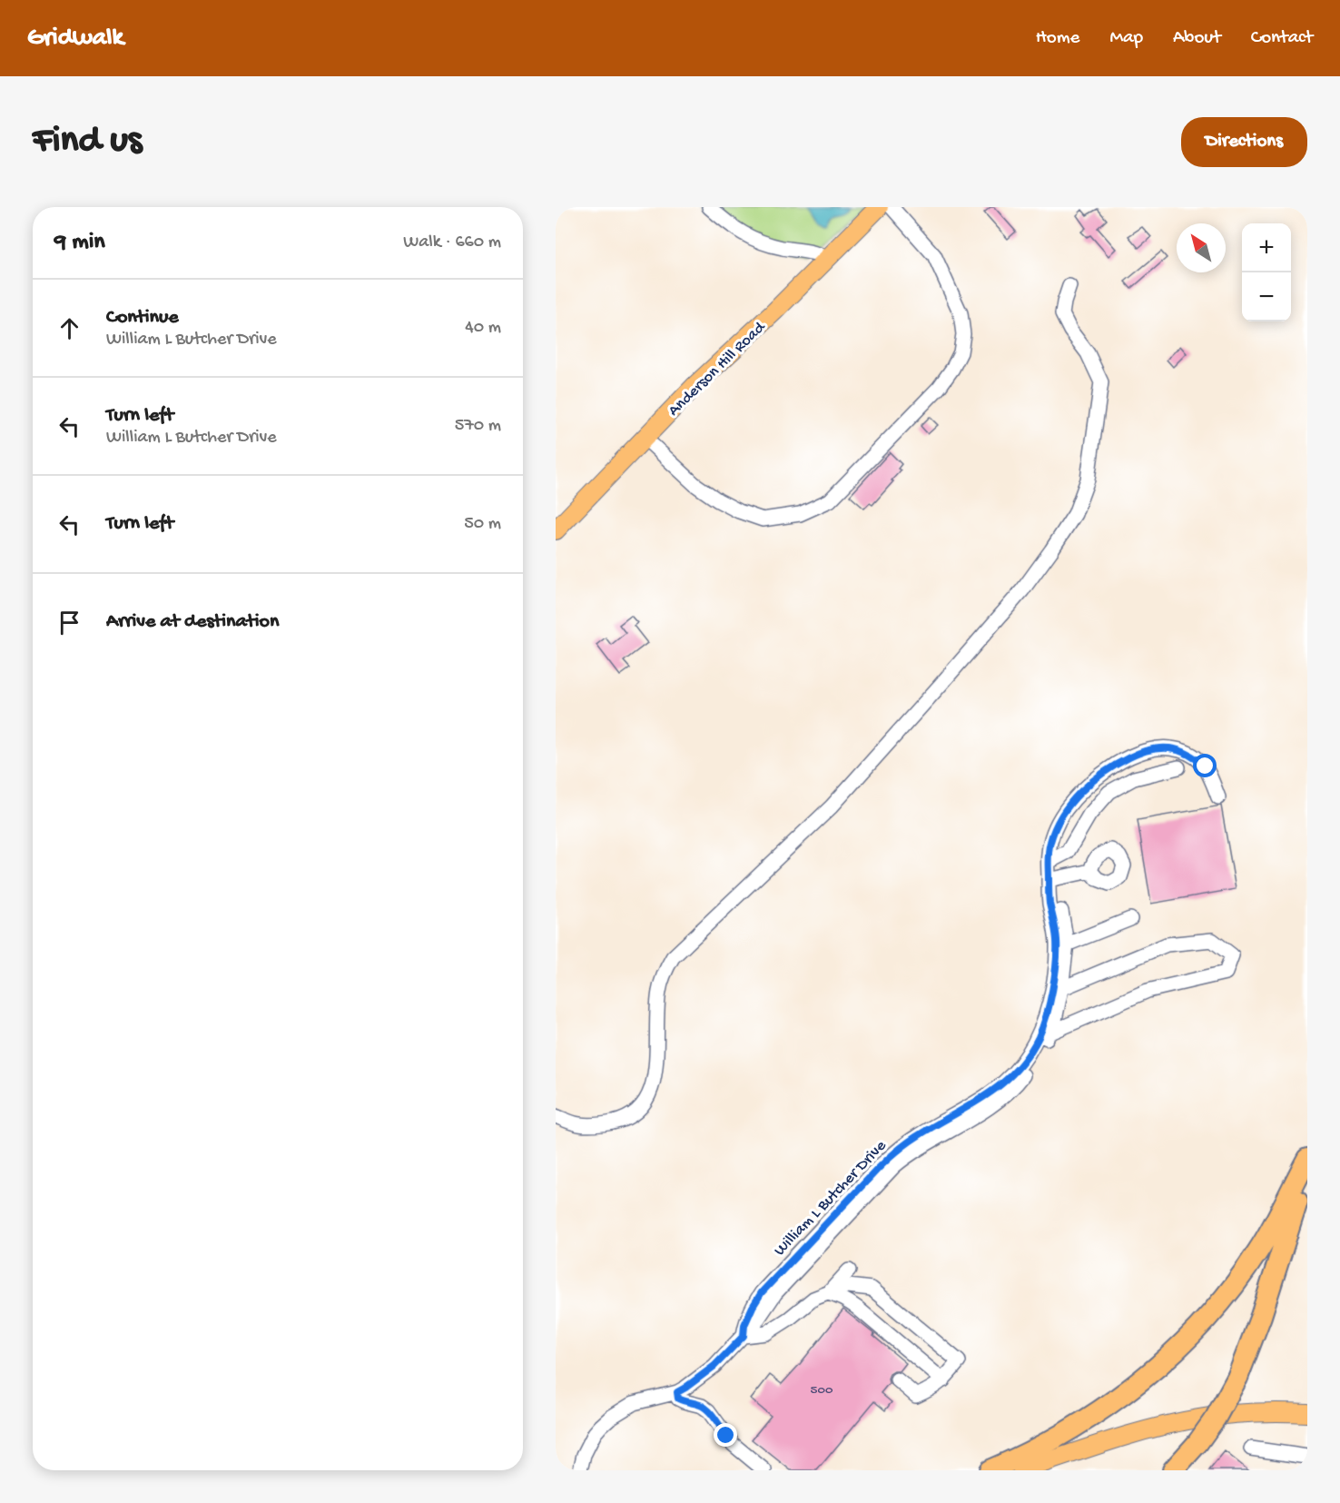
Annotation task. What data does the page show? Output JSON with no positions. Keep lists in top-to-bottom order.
{
  "streets": {
    "main road": ["Anderson Hill Road"],
    "street": ["William L Butcher Drive"]
  },
  "house_numbers": ["500"],
  "north": "top left",
  "page": {
    "header": "Gridwalk",
    "nav": [
      "Home",
      "Map",
      "About",
      "Contact"
    ],
    "buttons": "Directions",
    "title": "Find us",
    "heading": ["9 min", "Walk · 660 m"],
    "map_buttons": ["+", "−"],
    "list": [
      ["Continue", "William L Butcher Drive", "40 m"],
      ["Turn left", "William L Butcher Drive", "570 m"],
      ["Turn left", "50 m"],
      "Arrive at destination"
    ]
  }
}
